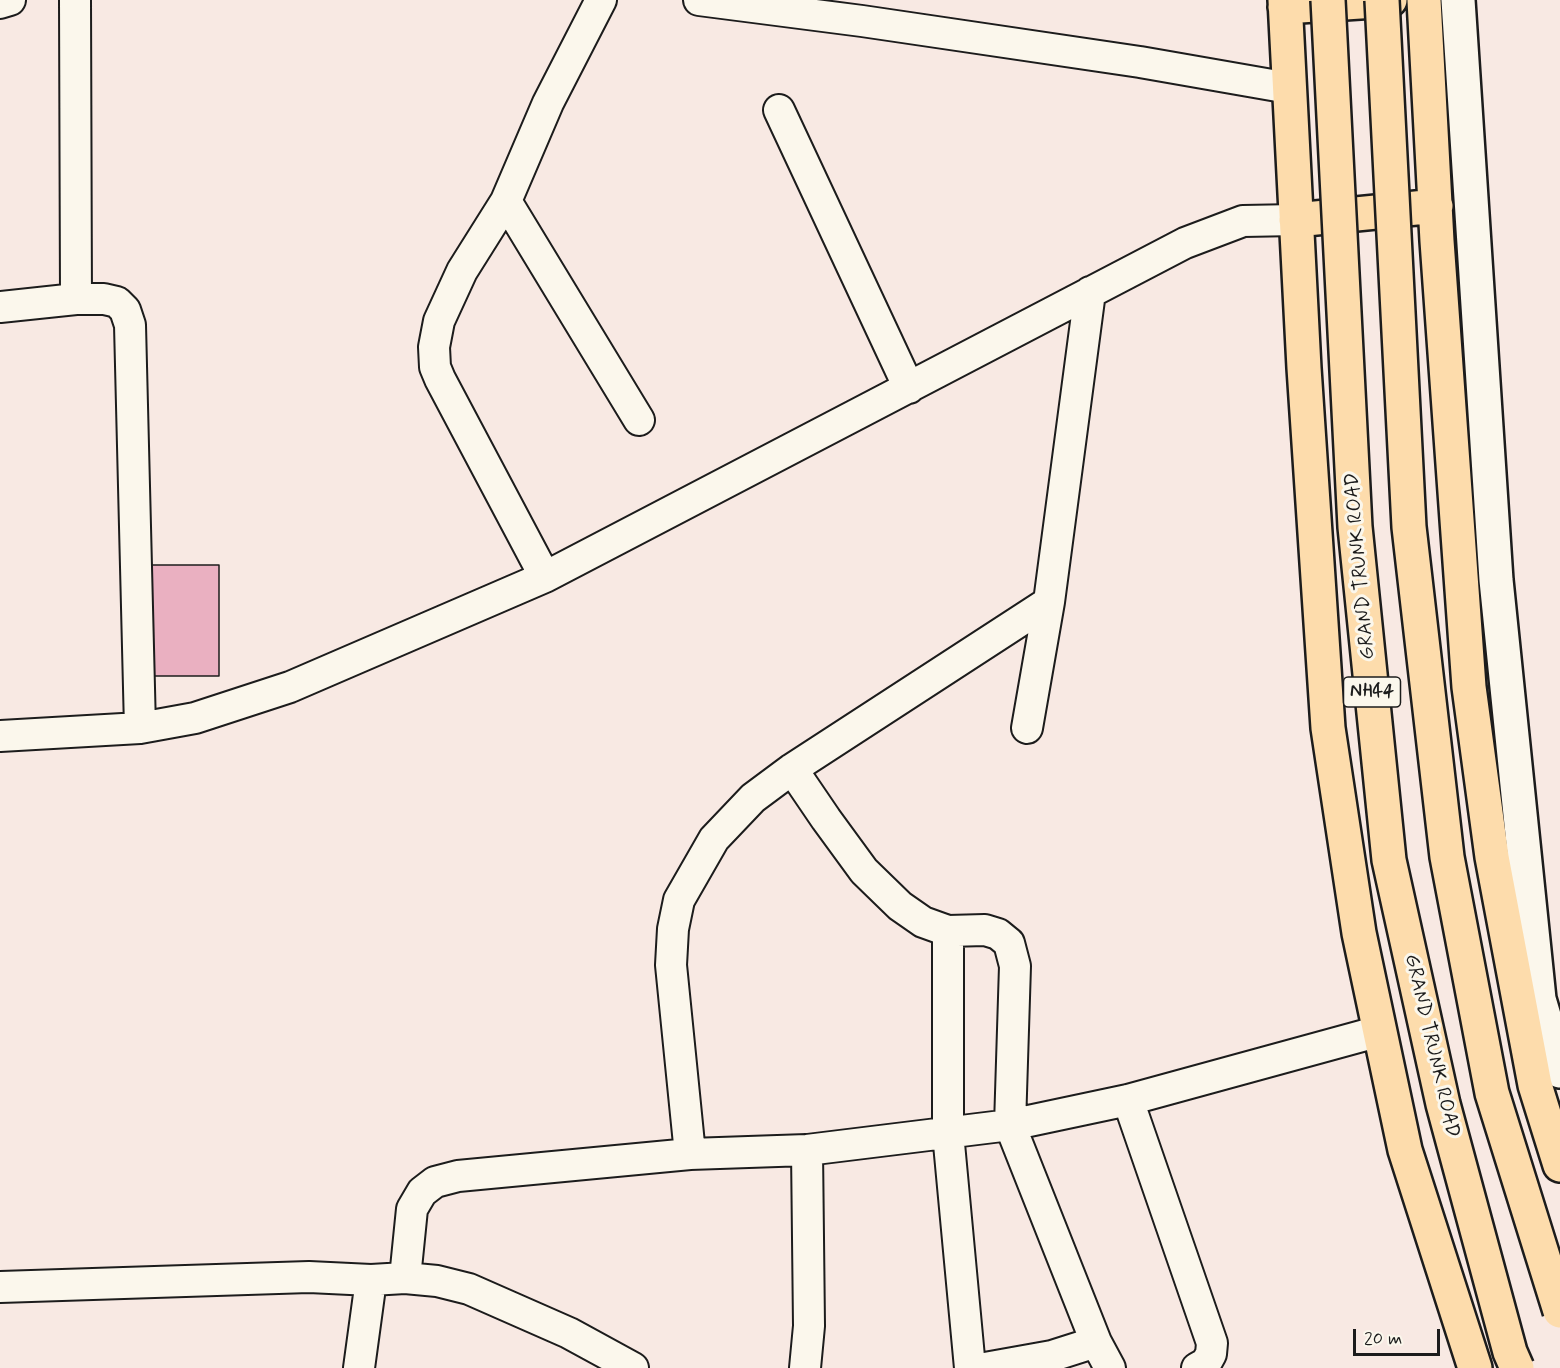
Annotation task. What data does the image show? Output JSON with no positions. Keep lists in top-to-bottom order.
{
  "streets": {
    "highway": ["GRAND TRUNK ROAD", "NH44"]
  },
  "scale_bar": "20 m"
}
